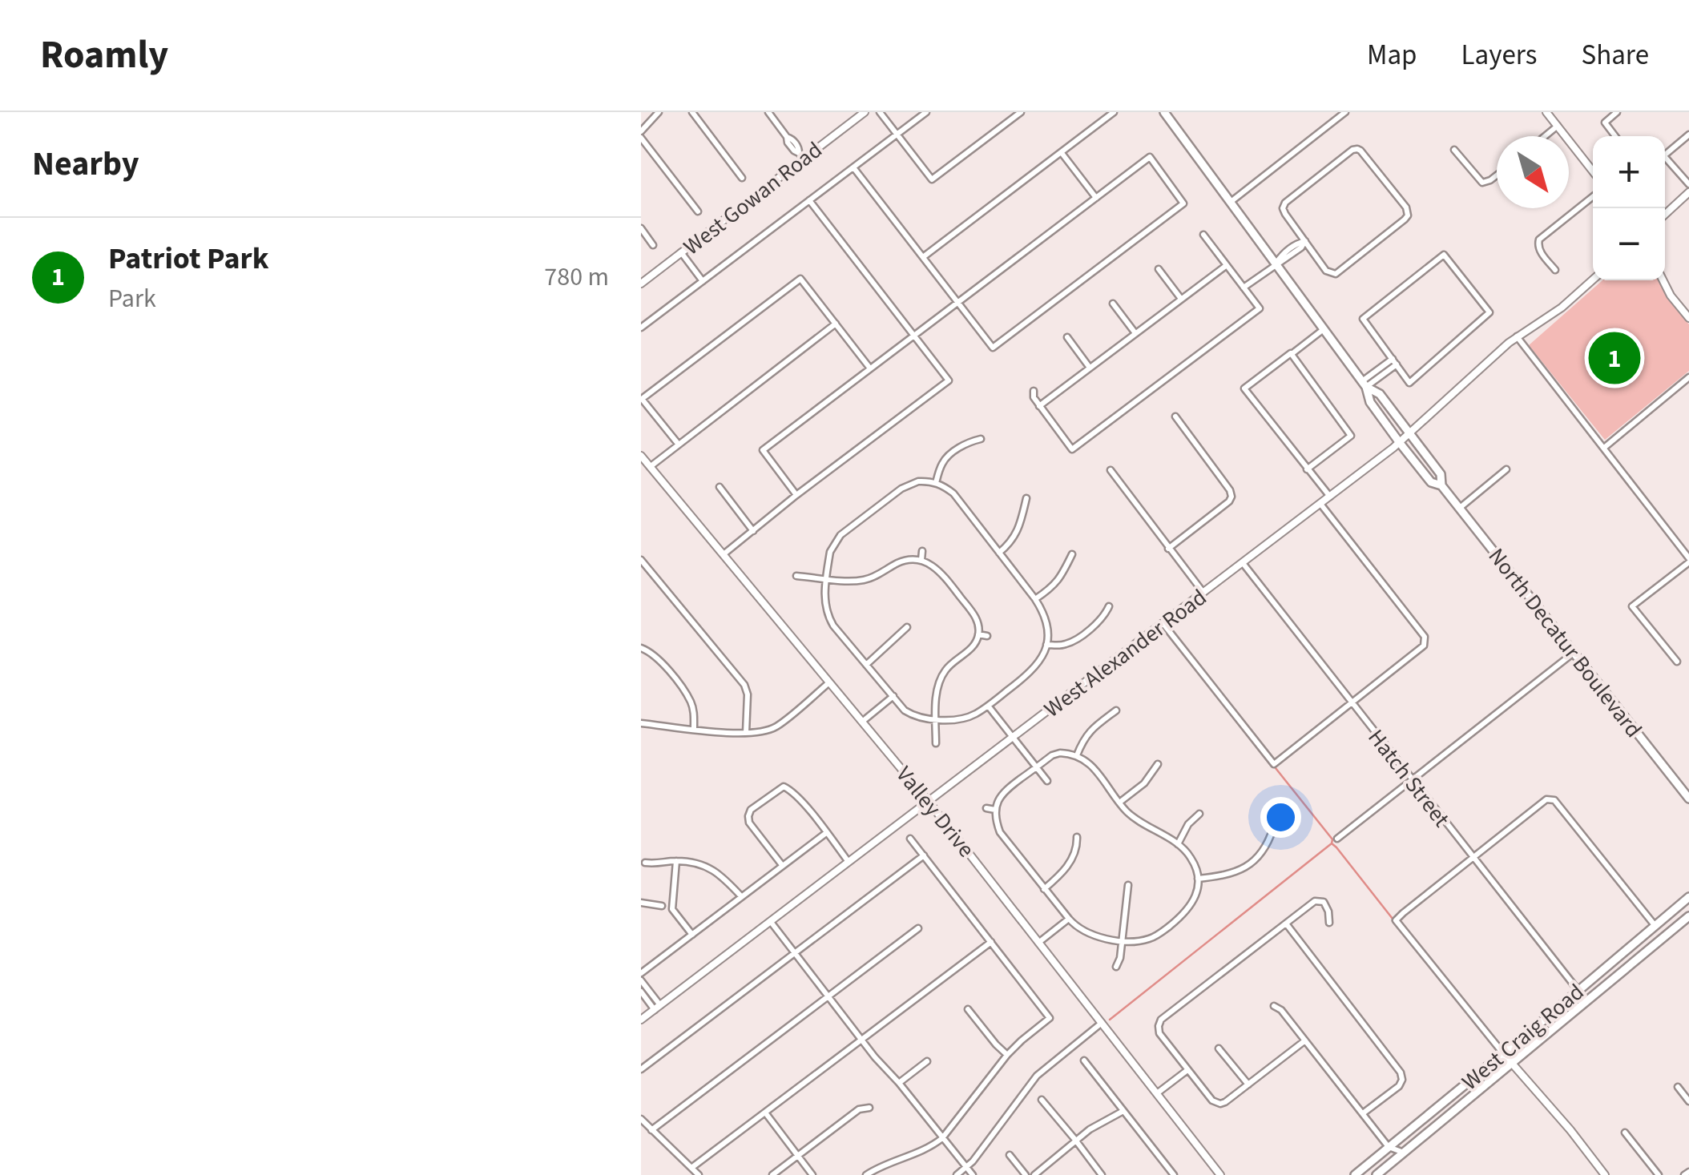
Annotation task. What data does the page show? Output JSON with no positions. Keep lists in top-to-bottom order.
{
  "streets": {
    "main road": ["North Decatur Boulevard", "West Craig Road"],
    "street": [
      "West Gowan Road",
      "West Alexander Road",
      "Hatch Street",
      "Valley Drive"
    ]
  },
  "crossings": [
    ["North Decatur Boulevard", "West Alexander Road"],
    ["West Alexander Road", "Hatch Street"],
    ["West Alexander Road", "Valley Drive"],
    ["Hatch Street", "West Craig Road"]
  ],
  "north": "bottom right",
  "page": {
    "header": "Roamly",
    "nav": ["Map", "Layers", "Share"],
    "heading": "Nearby",
    "map_buttons": ["+", "−"],
    "list": [
      {
        "mark": "1",
        "name": "Patriot Park",
        "note": "Park",
        "value": "780 m"
      }
    ],
    "pins": "1"
  }
}
